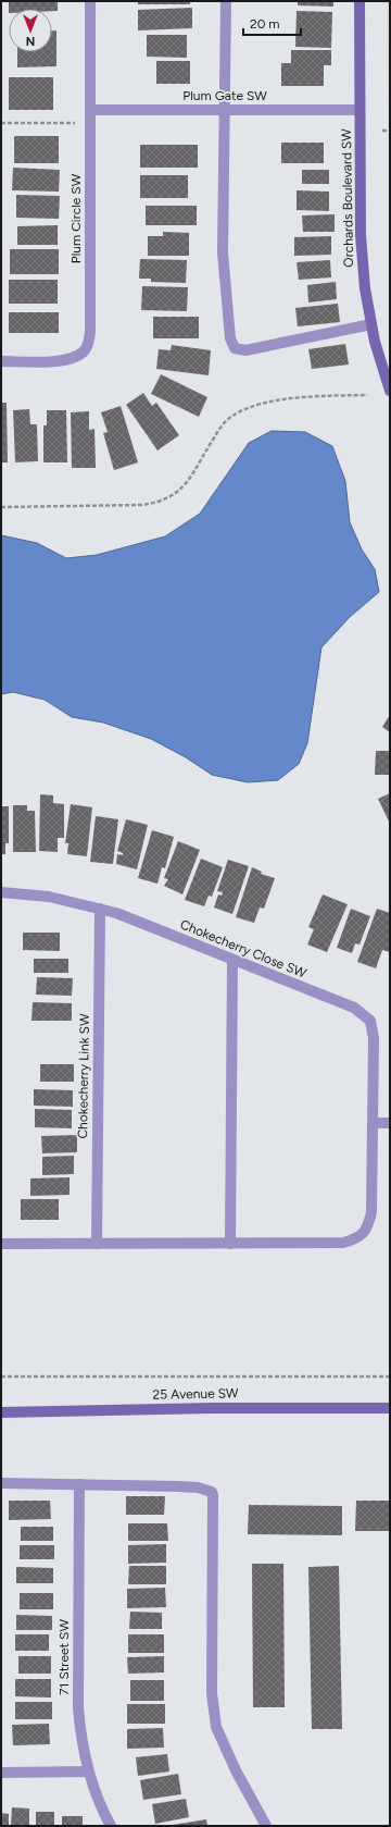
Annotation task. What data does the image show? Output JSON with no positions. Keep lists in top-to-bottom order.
{
  "streets": {
    "street": [
      "Plum Gate SW",
      "Orchards Boulevard SW",
      "Plum Circle SW",
      "Chokecherry Close SW",
      "Chokecherry Link SW",
      "25 Avenue SW",
      "71 Street SW"
    ]
  },
  "crossings": [
    ["Plum Gate SW", "Orchards Boulevard SW"],
    ["Plum Gate SW", "Plum Circle SW"],
    ["Chokecherry Close SW", "Chokecherry Link SW"]
  ],
  "scale_bar": "20 m",
  "north": "bottom"
}
